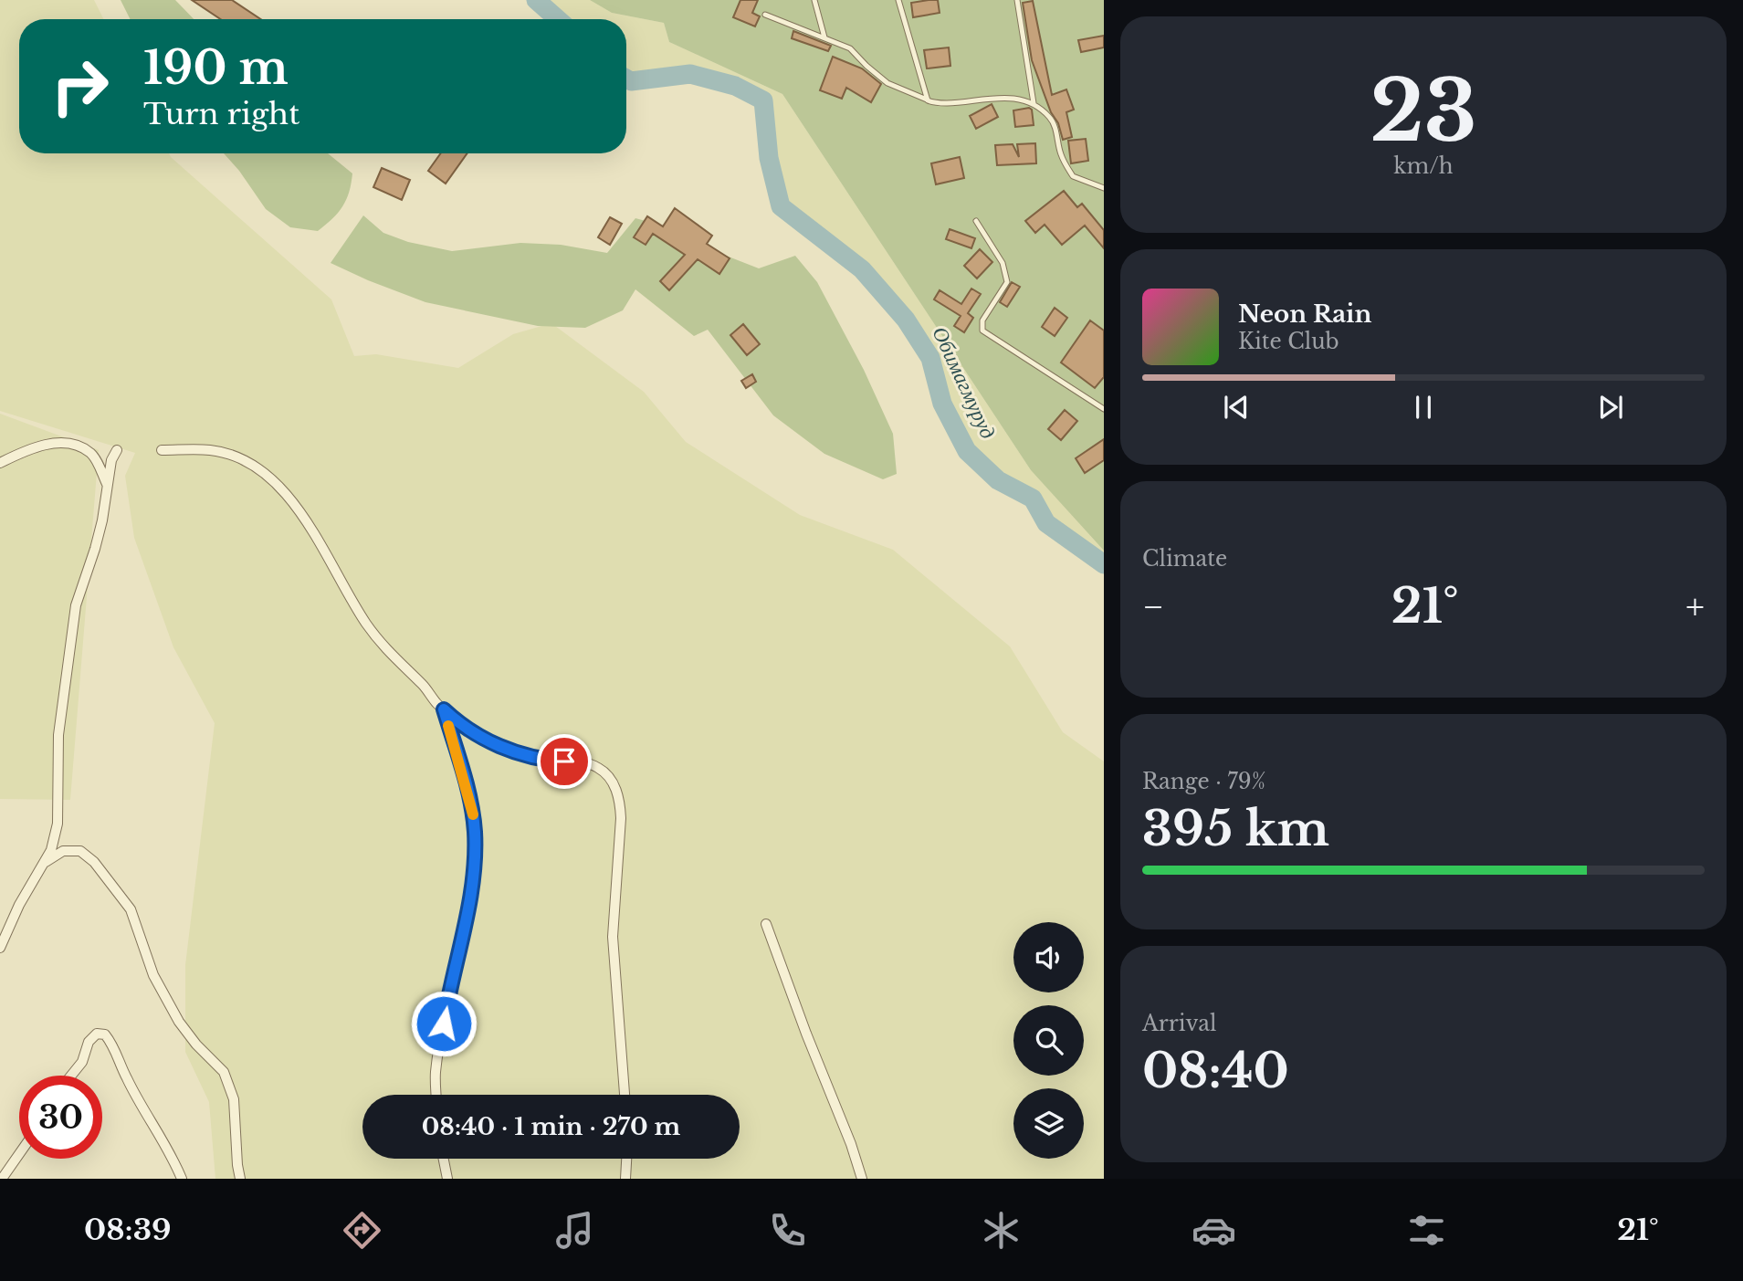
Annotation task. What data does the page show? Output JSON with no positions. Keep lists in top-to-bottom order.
{
  "water": ["Обимагмуруд"],
  "page": {
    "tile": [
      ["23", "km/h"],
      "Climate",
      ["Range · 79%", "395 km"],
      ["Arrival", "08:40"]
    ],
    "turn": ["190 m", "Turn right"],
    "song": ["Neon Rain", "Kite Club"],
    "heat": ["−", "21°", "+"],
    "limit": "30",
    "trip": "08:40 · 1 min · 270 m",
    "tabs": ["08:39", "21°"]
  }
}
